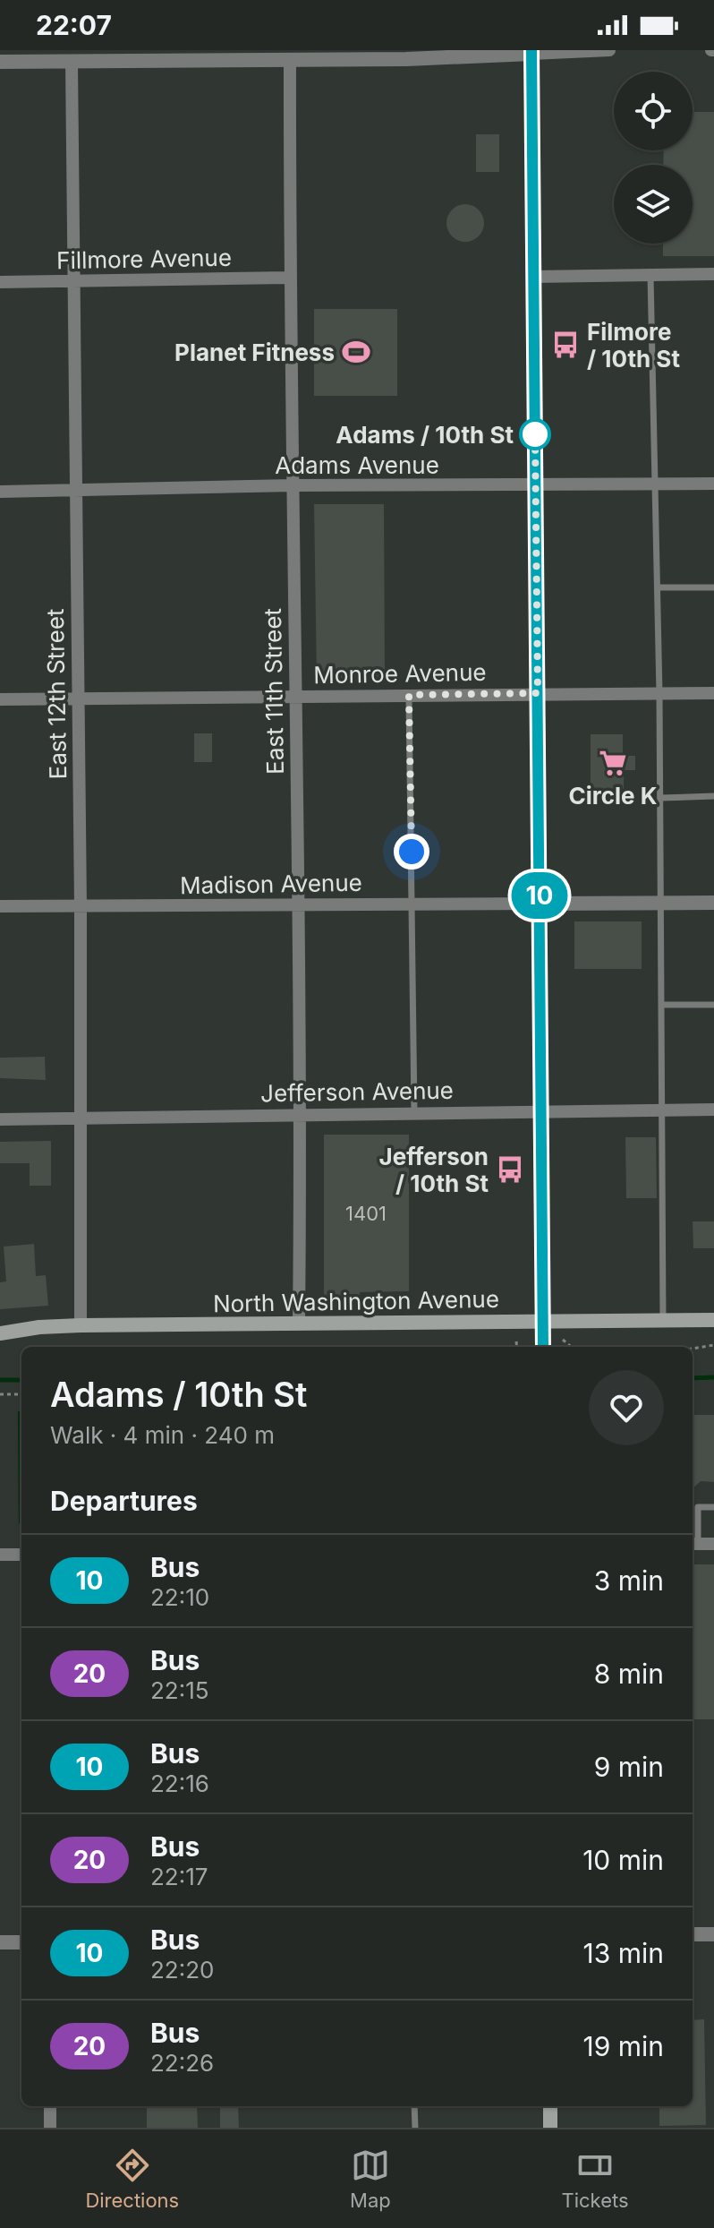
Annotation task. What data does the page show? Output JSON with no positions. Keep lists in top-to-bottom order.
{
  "streets": {
    "main road": ["North Washington Avenue"],
    "street": [
      "Fillmore Avenue",
      "Adams Avenue",
      "Monroe Avenue",
      "East 11th Street",
      "East 12th Street",
      "Madison Avenue",
      "Jefferson Avenue"
    ]
  },
  "crossings": [
    ["Fillmore Avenue", "East 11th Street"],
    ["Fillmore Avenue", "East 12th Street"],
    ["Adams Avenue", "East 11th Street"],
    ["Adams Avenue", "East 12th Street"],
    ["Monroe Avenue", "East 11th Street"],
    ["Monroe Avenue", "East 12th Street"],
    ["East 11th Street", "Madison Avenue"],
    ["East 11th Street", "Jefferson Avenue"],
    ["East 11th Street", "North Washington Avenue"],
    ["East 12th Street", "Madison Avenue"],
    ["East 12th Street", "Jefferson Avenue"],
    ["East 12th Street", "North Washington Avenue"]
  ],
  "places": {
    "bus stop": ["Filmore / 10th St", "Jefferson / 10th St"],
    "sports": ["Planet Fitness"],
    "other": ["Adams / 10th St"],
    "supermarket": ["Circle K"]
  },
  "lines": ["bus line 10"],
  "house_numbers": ["1401"],
  "page": {
    "status": "22:07",
    "on_map": "10",
    "heading": [
      ["Adams / 10th St", "Walk · 4 min · 240 m"],
      "Departures"
    ],
    "list": [
      {
        "mark": "10",
        "name": "Bus",
        "note": "22:10",
        "value": "3 min"
      },
      {
        "mark": "20",
        "name": "Bus",
        "note": "22:15",
        "value": "8 min"
      },
      {
        "mark": "10",
        "name": "Bus",
        "note": "22:16",
        "value": "9 min"
      },
      {
        "mark": "20",
        "name": "Bus",
        "note": "22:17",
        "value": "10 min"
      },
      {
        "mark": "10",
        "name": "Bus",
        "note": "22:20",
        "value": "13 min"
      },
      {
        "mark": "20",
        "name": "Bus",
        "note": "22:26",
        "value": "19 min"
      }
    ],
    "tabs": ["Directions", "Map", "Tickets"]
  }
}
